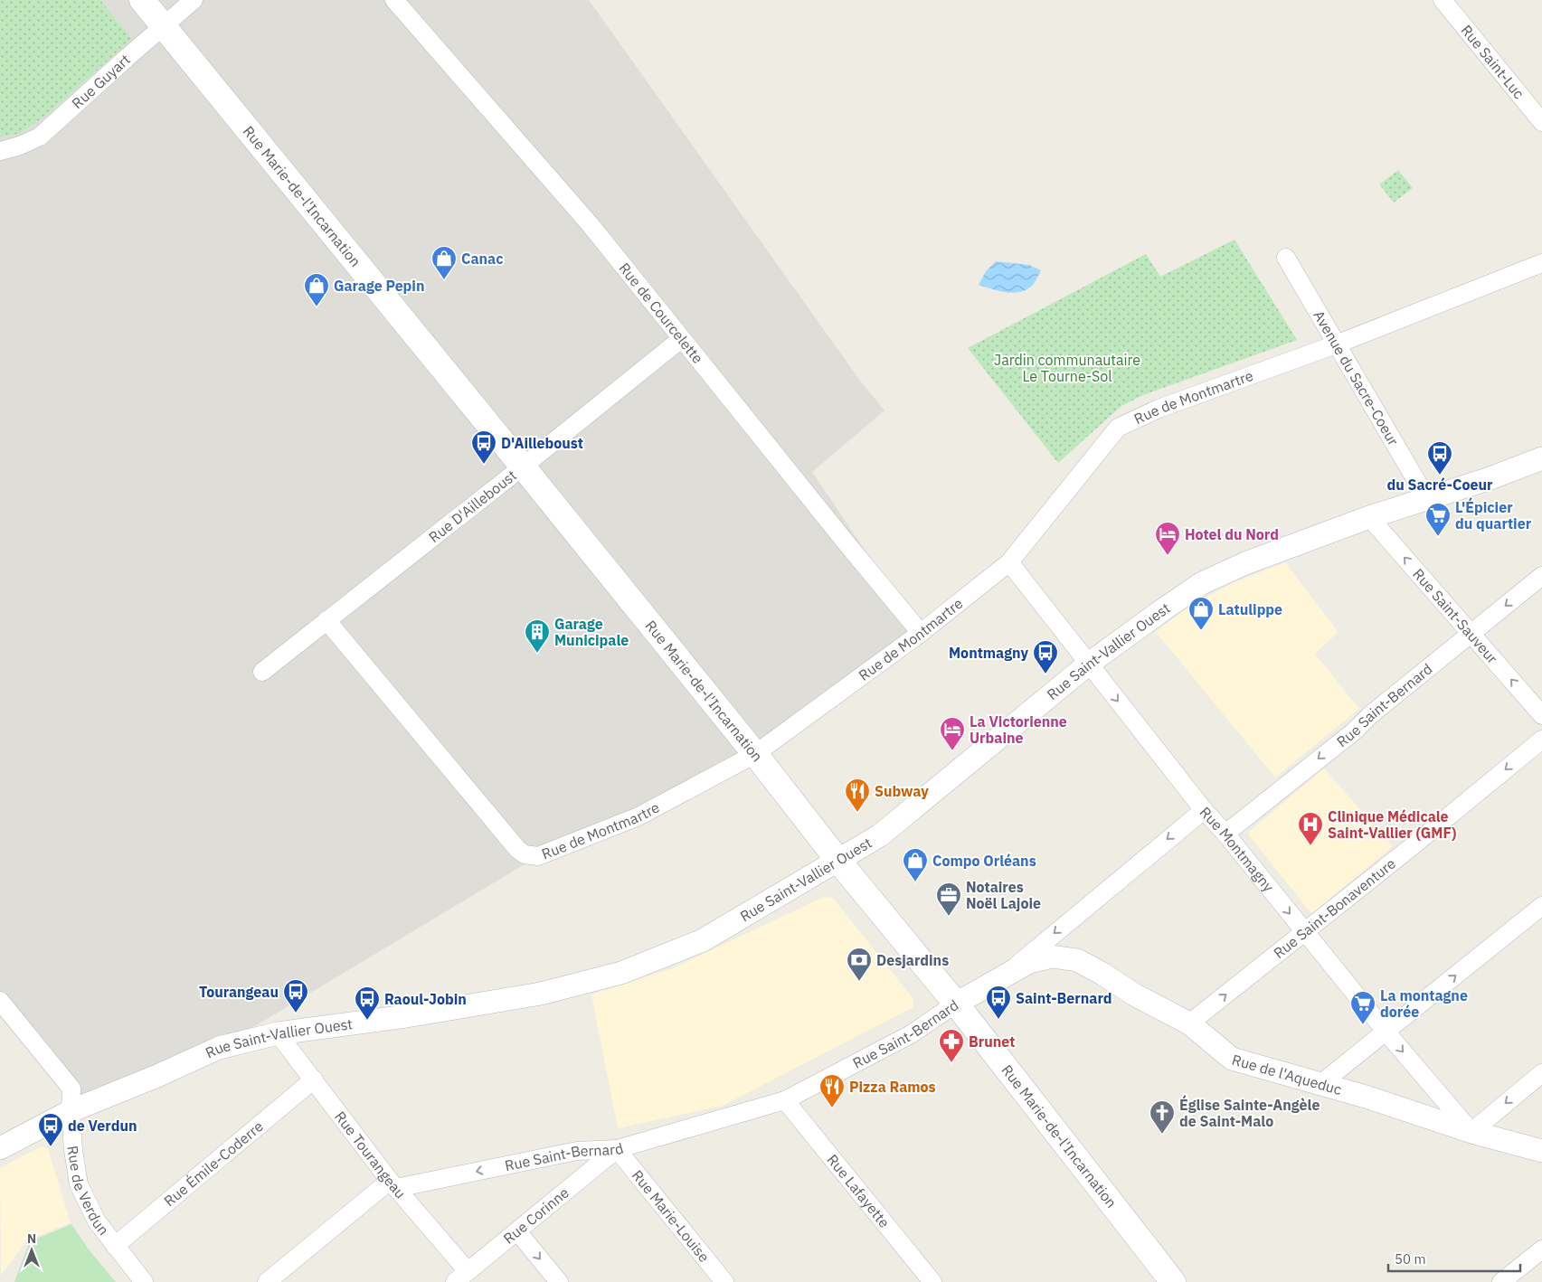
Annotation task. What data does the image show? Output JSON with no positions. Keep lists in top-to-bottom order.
{
  "streets": {
    "main road": ["Rue Marie-de-l'Incarnation"],
    "street": [
      "Rue Saint-Luc",
      "Rue Guyart",
      "Rue de Courcelette",
      "Avenue du Sacre-Coeur",
      "Rue de Montmartre",
      "Rue D'Ailleboust",
      "Rue Saint-Sauveur",
      "Rue Saint-Vallier Ouest",
      "Rue Saint-Bernard",
      "Rue Montmagny",
      "Rue Saint-Bonaventure",
      "Rue de l'Aqueduc",
      "Rue Tourangeau",
      "Rue Émile-Coderre",
      "Rue de Verdun",
      "Rue Lafayette",
      "Rue Marie-Louise",
      "Rue Corinne"
    ]
  },
  "crossings": [
    ["Rue Guyart", "Rue Marie-de-l'Incarnation"],
    ["Rue Marie-de-l'Incarnation", "Rue de Montmartre"],
    ["Rue Marie-de-l'Incarnation", "Rue D'Ailleboust"],
    ["Rue Marie-de-l'Incarnation", "Rue Saint-Vallier Ouest"],
    ["Rue Marie-de-l'Incarnation", "Rue Saint-Bernard"],
    ["Rue de Courcelette", "Rue de Montmartre"],
    ["Rue de Courcelette", "Rue D'Ailleboust"],
    ["Avenue du Sacre-Coeur", "Rue de Montmartre"],
    ["Avenue du Sacre-Coeur", "Rue Saint-Vallier Ouest"],
    ["Rue de Montmartre", "Rue D'Ailleboust"],
    ["Rue de Montmartre", "Rue Montmagny"],
    ["Rue Saint-Sauveur", "Rue Saint-Vallier Ouest"],
    ["Rue Saint-Sauveur", "Rue Saint-Bernard"],
    ["Rue Saint-Vallier Ouest", "Rue Montmagny"],
    ["Rue Saint-Vallier Ouest", "Rue Tourangeau"],
    ["Rue Saint-Vallier Ouest", "Rue de Verdun"],
    ["Rue Saint-Bernard", "Rue Montmagny"],
    ["Rue Saint-Bernard", "Rue de l'Aqueduc"],
    ["Rue Saint-Bernard", "Rue Tourangeau"],
    ["Rue Saint-Bernard", "Rue Lafayette"],
    ["Rue Saint-Bernard", "Rue Marie-Louise"],
    ["Rue Saint-Bernard", "Rue Corinne"],
    ["Rue Montmagny", "Rue Saint-Bonaventure"],
    ["Rue Montmagny", "Rue de l'Aqueduc"],
    ["Rue Saint-Bonaventure", "Rue de l'Aqueduc"],
    ["Rue Tourangeau", "Rue Émile-Coderre"],
    ["Rue Tourangeau", "Rue Corinne"],
    ["Rue Émile-Coderre", "Rue de Verdun"],
    ["Rue Marie-Louise", "Rue Corinne"]
  ],
  "one_way": ["Rue Saint-Sauveur", "Rue Saint-Bernard", "Rue Montmagny"],
  "parks": ["Jardin communautaire Le Tourne-Sol"],
  "places": {
    "shop": [
      "Canac",
      "Garage Pepin",
      "Latulippe",
      "Compo Orléans"
    ],
    "bus stop": [
      "D'Ailleboust",
      "du Sacré-Coeur",
      "Montmagny",
      "Tourangeau",
      "Saint-Bernard",
      "Raoul-Jobin",
      "de Verdun"
    ],
    "supermarket": ["L'Épicier du quartier", "La montagne dorée"],
    "hotel": ["Hotel du Nord", "La Victorienne Urbaine"],
    "building": ["Garage Municipale"],
    "restaurant": ["Subway", "Pizza Ramos"],
    "hospital": ["Clinique Médicale Saint-Vallier (GMF)"],
    "office": ["Notaires Noël Lajoie"],
    "bank": ["Desjardins"],
    "pharmacy": ["Brunet"],
    "church": ["Église Sainte-Angèle de Saint-Malo"]
  },
  "scale_bar": "50 m",
  "north": "top"
}
